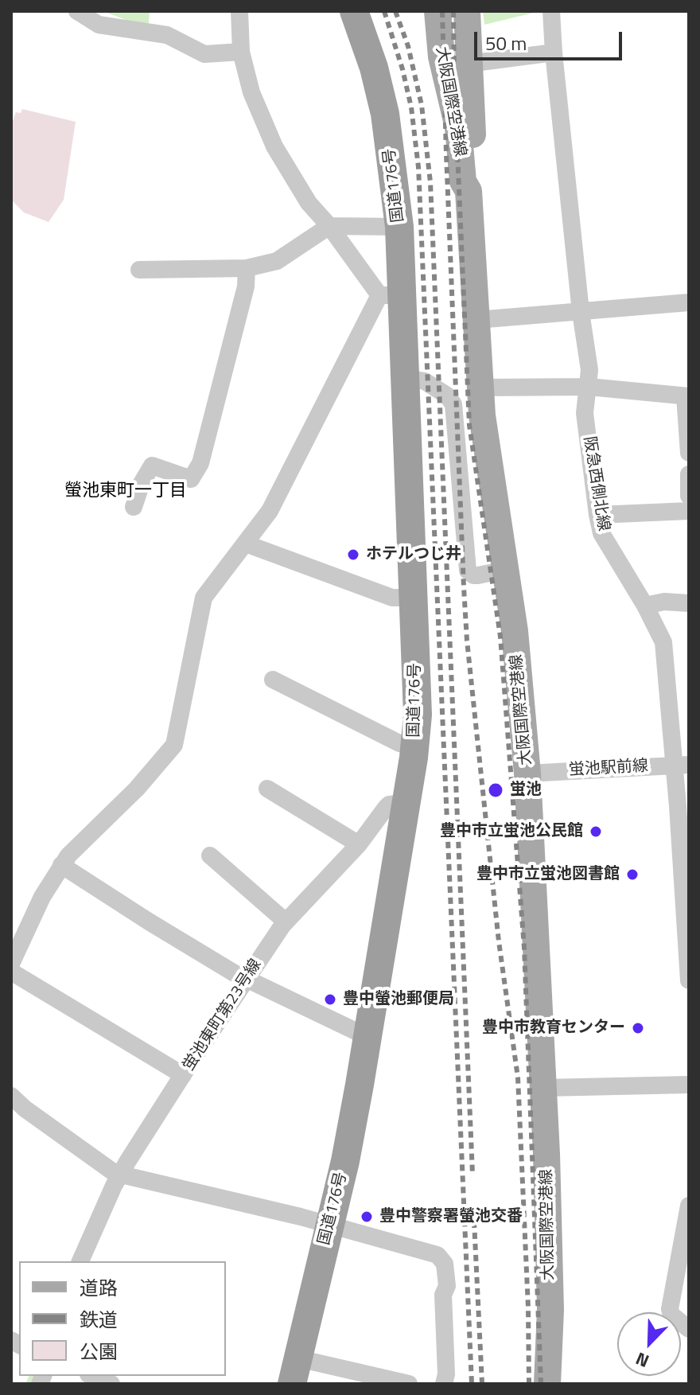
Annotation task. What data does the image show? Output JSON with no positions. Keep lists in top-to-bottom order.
{
  "streets": {
    "highway": ["国道176号"],
    "main road": ["大阪国際空港線"],
    "street": ["阪急西側北線", "蛍池駅前線", "蛍池東町第23号線"]
  },
  "crossings": [
    ["大阪国際空港線", "蛍池駅前線"],
    ["国道176号", "蛍池東町第23号線"],
    ["阪急西側北線", "蛍池駅前線"]
  ],
  "districts": ["螢池東町一丁目"],
  "places": [
    "ホテルつじ井",
    "蛍池",
    "豊中市立蛍池公民館",
    "豊中市立蛍池図書館",
    "豊中螢池郵便局",
    "豊中市教育センター",
    "豊中警察署螢池交番"
  ],
  "legend": ["道路", "鉄道", "公園"],
  "scale_bar": "50 m",
  "north": "bottom left"
}
